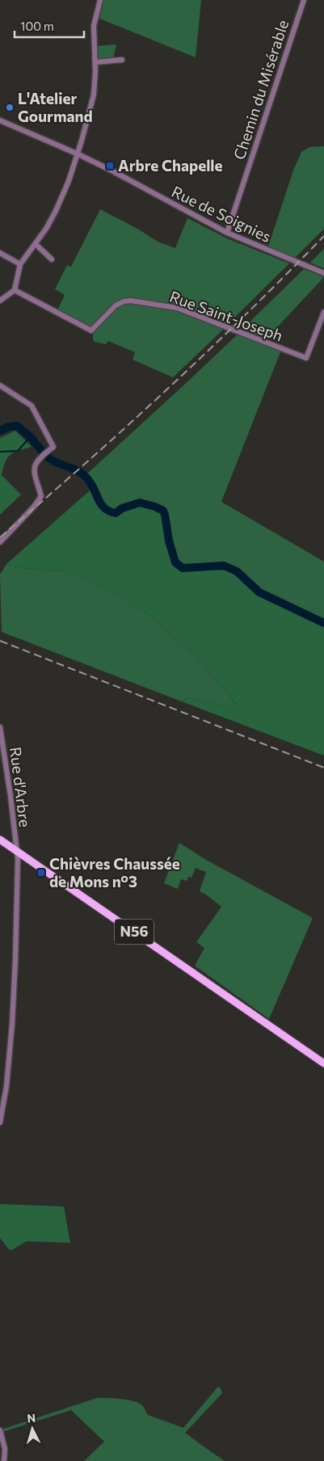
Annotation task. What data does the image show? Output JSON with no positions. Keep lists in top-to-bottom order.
{
  "streets": {
    "main road": ["N56"],
    "street": [
      "Chemin du Misérable",
      "Rue de Soignies",
      "Rue Saint-Joseph",
      "Rue d'Arbre"
    ]
  },
  "crossings": [
    ["Chemin du Misérable", "Rue de Soignies"],
    ["Rue d'Arbre", "N56"]
  ],
  "places": {
    "other": ["L'Atelier Gourmand"],
    "transit": ["Arbre Chapelle", "Chièvres Chaussée de Mons n°3"]
  },
  "scale_bar": "100 m",
  "north": "top"
}
